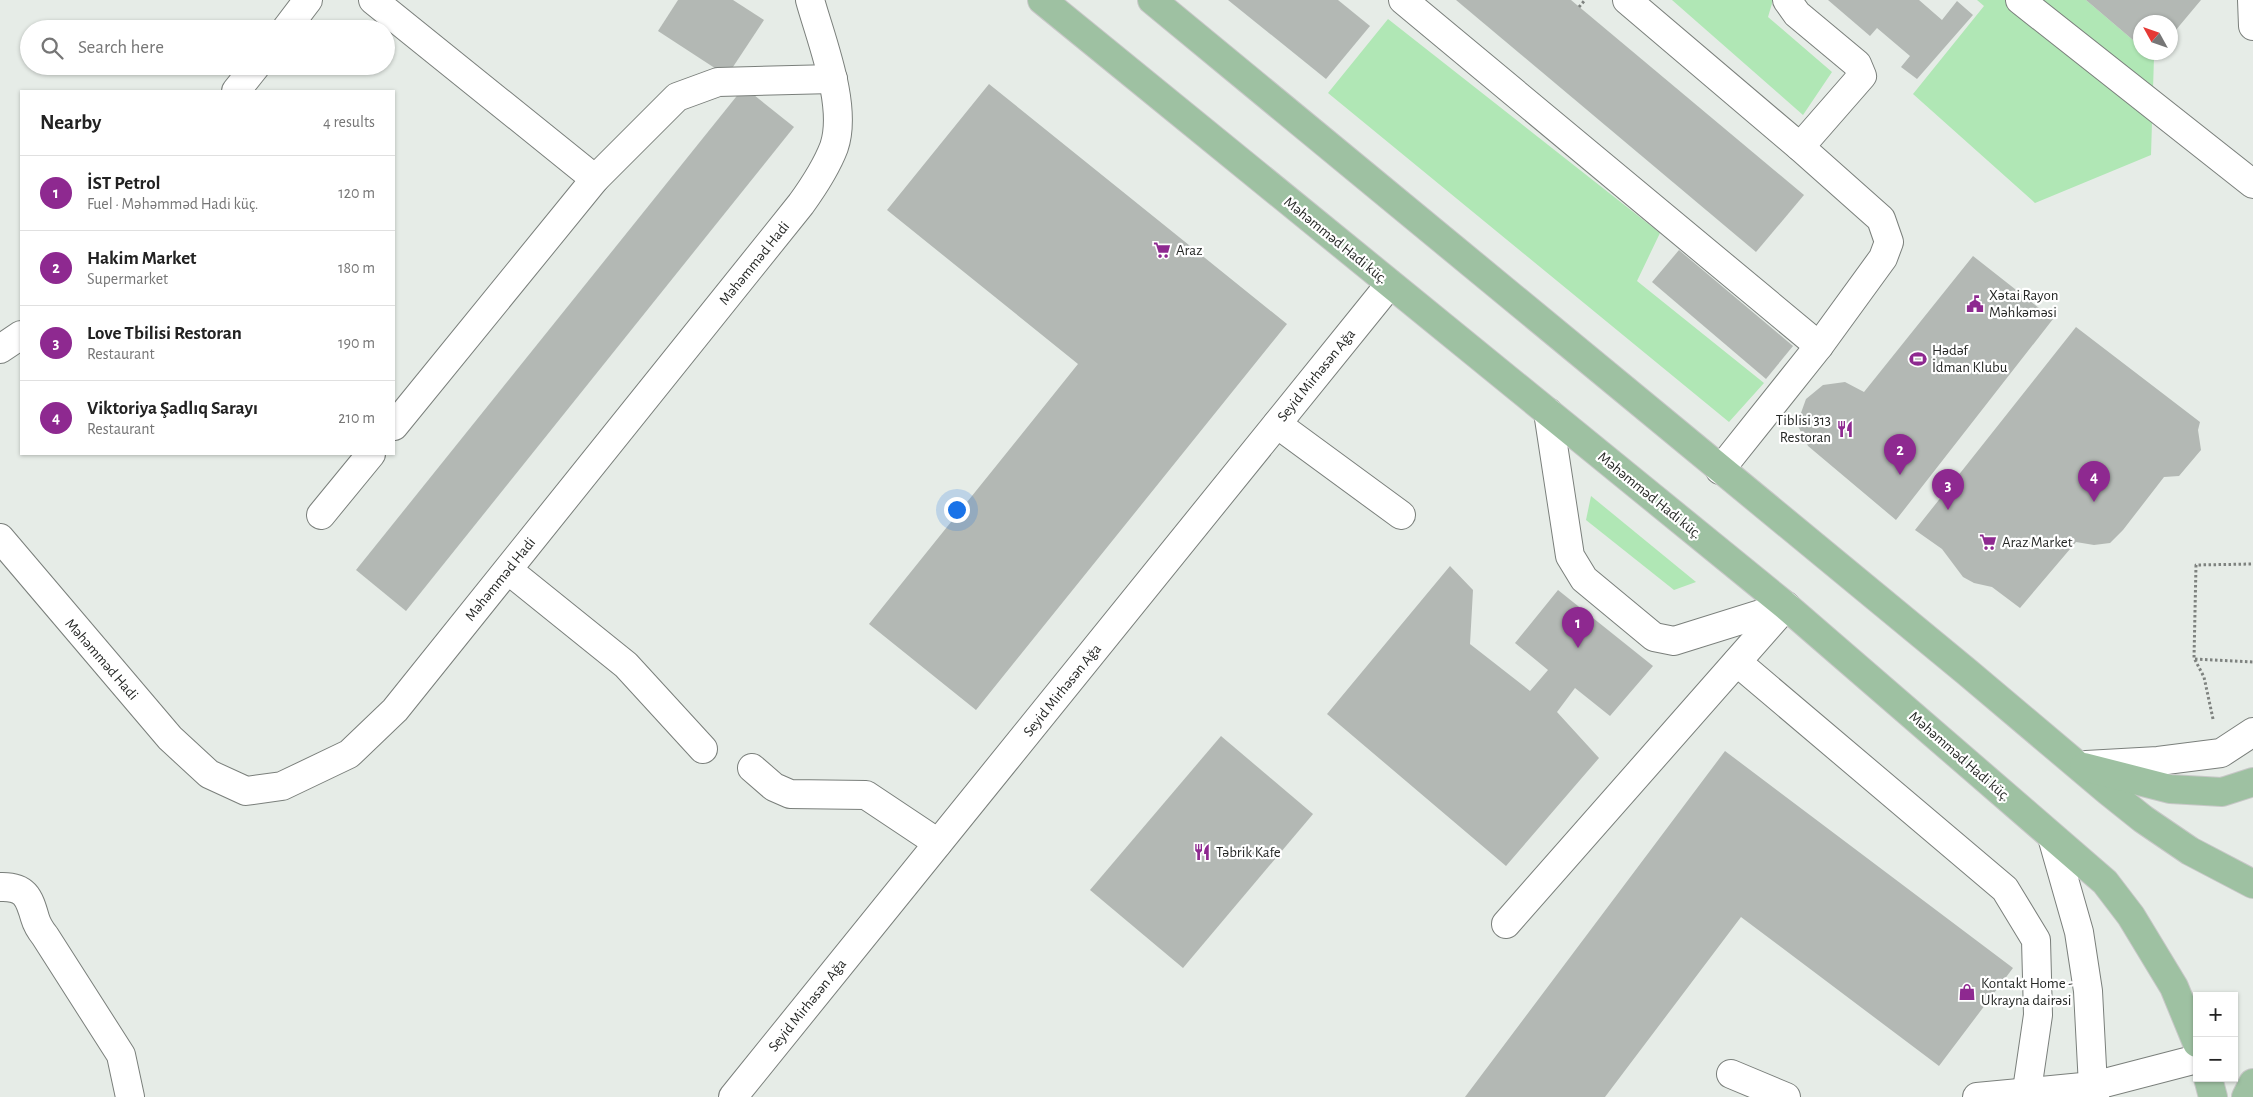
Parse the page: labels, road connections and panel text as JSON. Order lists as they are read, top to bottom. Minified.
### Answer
{"streets":{"main road":["Məhəmməd Hadi küç."],"street":["Məhəmməd Hadi","Seyid Mirhəsən Ağa"]},"crossings":[["Məhəmməd Hadi küç.","Seyid Mirhəsən Ağa"]],"places":{"supermarket":["Araz","Araz Market"],"public building":["Xətai Rayon Məhkəməsi"],"sports":["Hədəf İdman Klubu"],"restaurant":["Tiblisi 313 Restoran","Təbrik Kafe"],"shop":["Kontakt Home - Ukrayna dairəsi"]},"north":"top left","page":{"search":"Search here","heading":["Nearby","4 results"],"list":[{"mark":"1","name":"İST Petrol","note":"Fuel · Məhəmməd Hadi küç.","value":"120 m"},{"mark":"2","name":"Hakim Market","note":"Supermarket","value":"180 m"},{"mark":"3","name":"Love Tbilisi Restoran","note":"Restaurant","value":"190 m"},{"mark":"4","name":"Viktoriya Şadlıq Sarayı","note":"Restaurant","value":"210 m"}],"pins":["2","4","3","1"],"map_buttons":["+","−"]}}
